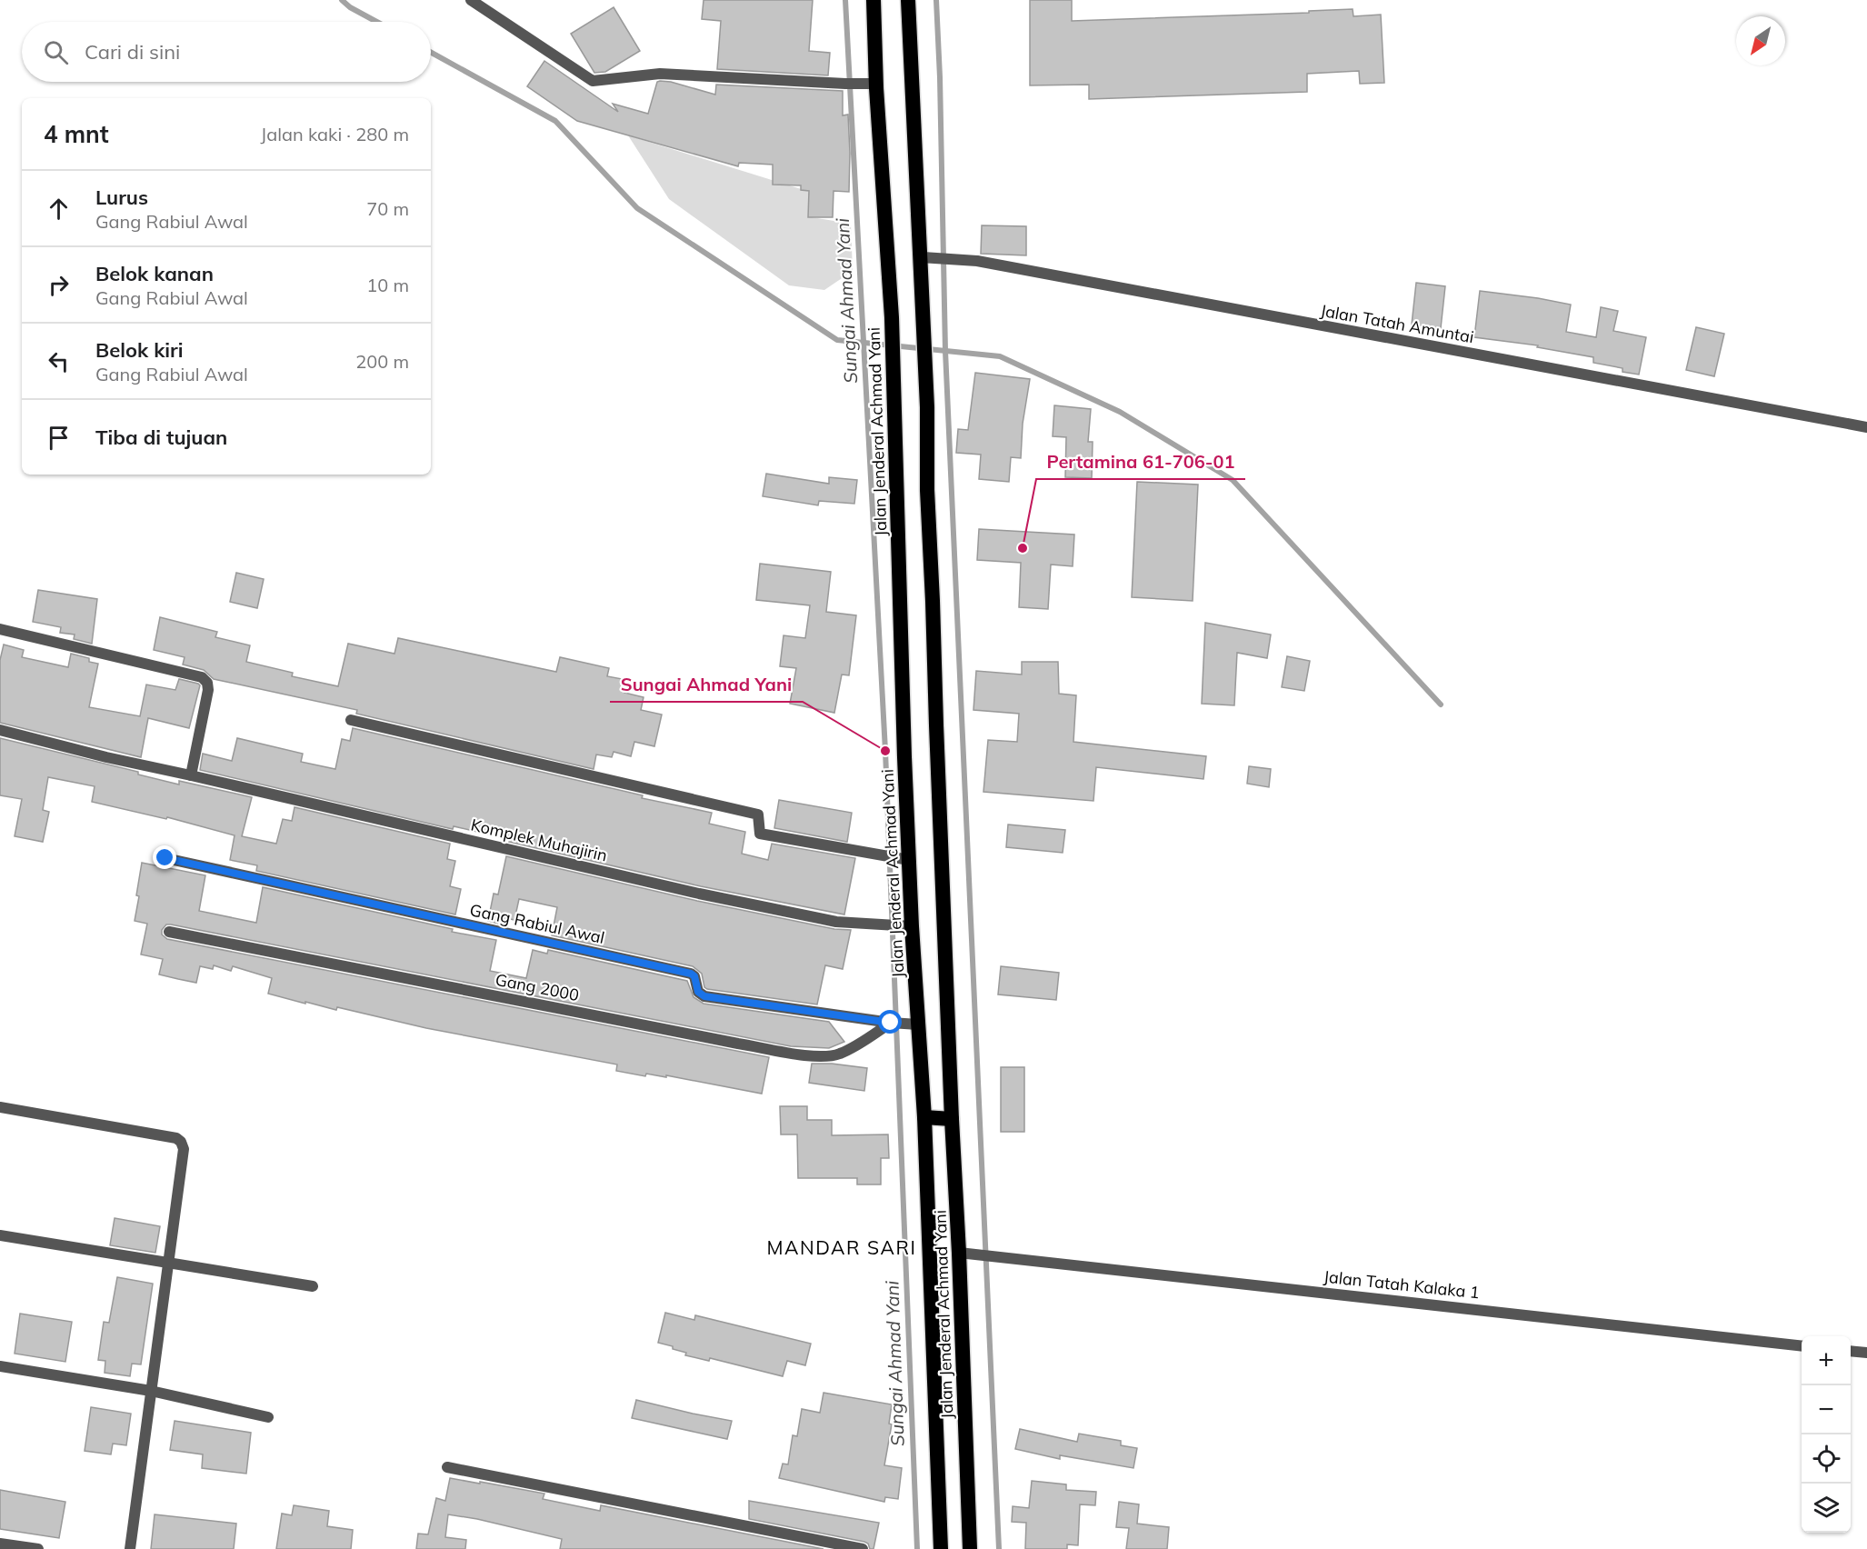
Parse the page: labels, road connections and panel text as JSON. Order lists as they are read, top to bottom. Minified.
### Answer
{"streets":{"highway":["Jalan Jenderal Achmad Yani"],"street":["Jalan Tatah Amuntai","Komplek Muhajirin","Gang Rabiul Awal","Gang 2000","Jalan Tatah Kalaka 1"]},"crossings":[["Jalan Tatah Amuntai","Jalan Jenderal Achmad Yani"],["Jalan Jenderal Achmad Yani","Komplek Muhajirin"],["Jalan Jenderal Achmad Yani","Jalan Tatah Kalaka 1"],["Gang Rabiul Awal","Gang 2000"]],"districts":["MANDAR SARI"],"water":["Sungai Ahmad Yani"],"places":["Pertamina 61-706-01","Sungai Ahmad Yani"],"north":"bottom left","page":{"search":"Cari di sini","heading":["4 mnt","Jalan kaki · 280 m"],"list":[["Lurus","Gang Rabiul Awal","70 m"],["Belok kanan","Gang Rabiul Awal","10 m"],["Belok kiri","Gang Rabiul Awal","200 m"],"Tiba di tujuan"],"map_buttons":["+","−"]}}
